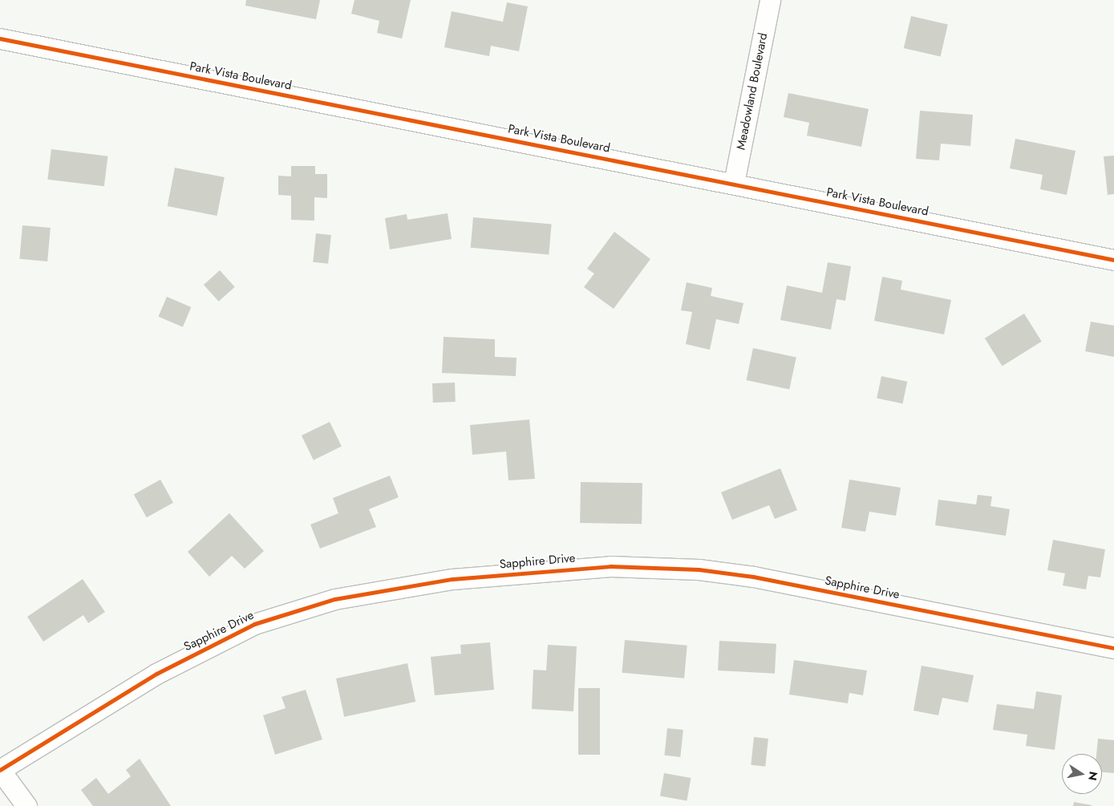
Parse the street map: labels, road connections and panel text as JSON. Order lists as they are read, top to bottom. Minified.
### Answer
{"streets":{"street":["Park Vista Boulevard","Meadowland Boulevard","Sapphire Drive"]},"crossings":[["Park Vista Boulevard","Meadowland Boulevard"]],"north":"right"}
